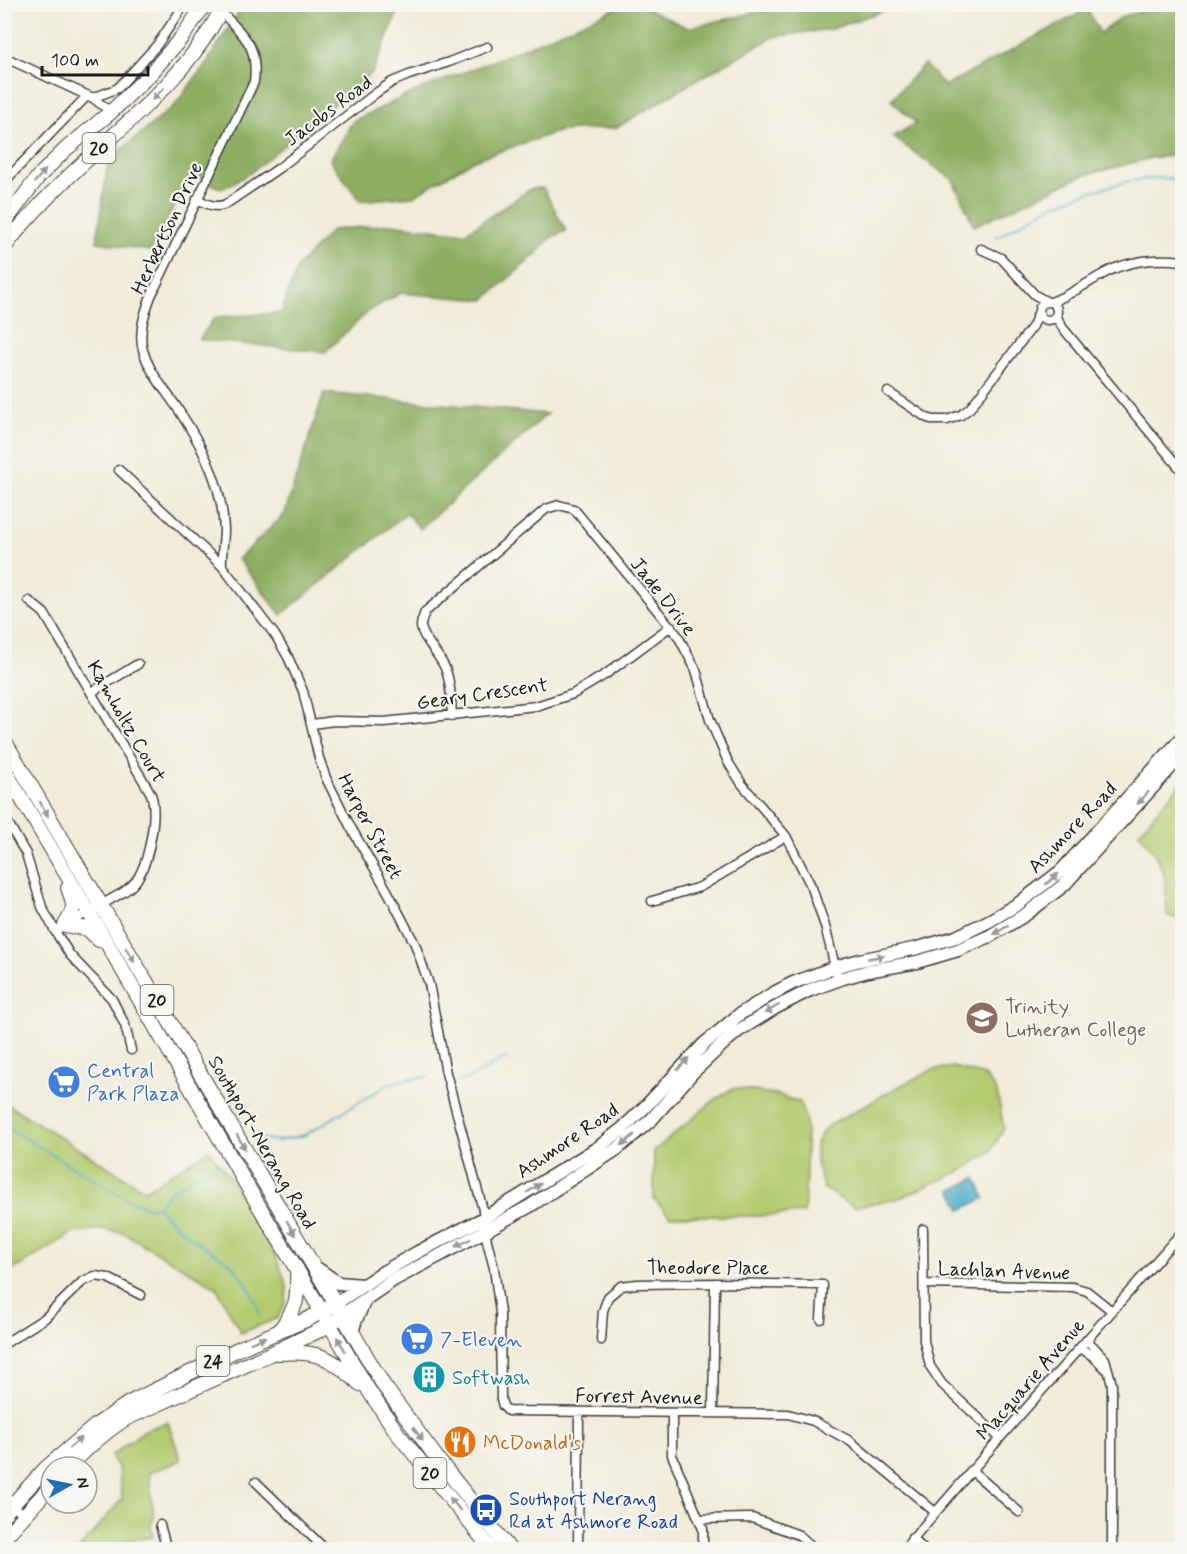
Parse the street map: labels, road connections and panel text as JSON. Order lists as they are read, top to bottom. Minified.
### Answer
{"streets":{"main road":["20","Ashmore Road","Southport-Nerang Road","24"],"street":["Jacobs Road","Herbertson Drive","Jade Drive","Geary Crescent","Kamholtz Court","Harper Street","Theodore Place","Lachlan Avenue","Macquarie Avenue","Forrest Avenue"]},"crossings":[["Jacobs Road","Herbertson Drive"],["20","Herbertson Drive"],["Herbertson Drive","Harper Street"],["Jade Drive","Geary Crescent"],["Jade Drive","Ashmore Road"],["Geary Crescent","Harper Street"],["Kamholtz Court","Southport-Nerang Road"],["Harper Street","Ashmore Road"],["Harper Street","Forrest Avenue"],["Ashmore Road","Southport-Nerang Road"],["Ashmore Road","Forrest Avenue"],["Lachlan Avenue","Macquarie Avenue"],["Macquarie Avenue","Forrest Avenue"]],"places":{"school or university":["Trinity Lutheran College"],"supermarket":["Central Park Plaza","7-Eleven"],"building":["Softwash"],"restaurant":["McDonald's"],"bus stop":["Southport Nerang Rd at Ashmore Road"]},"scale_bar":"100 m","north":"right"}
